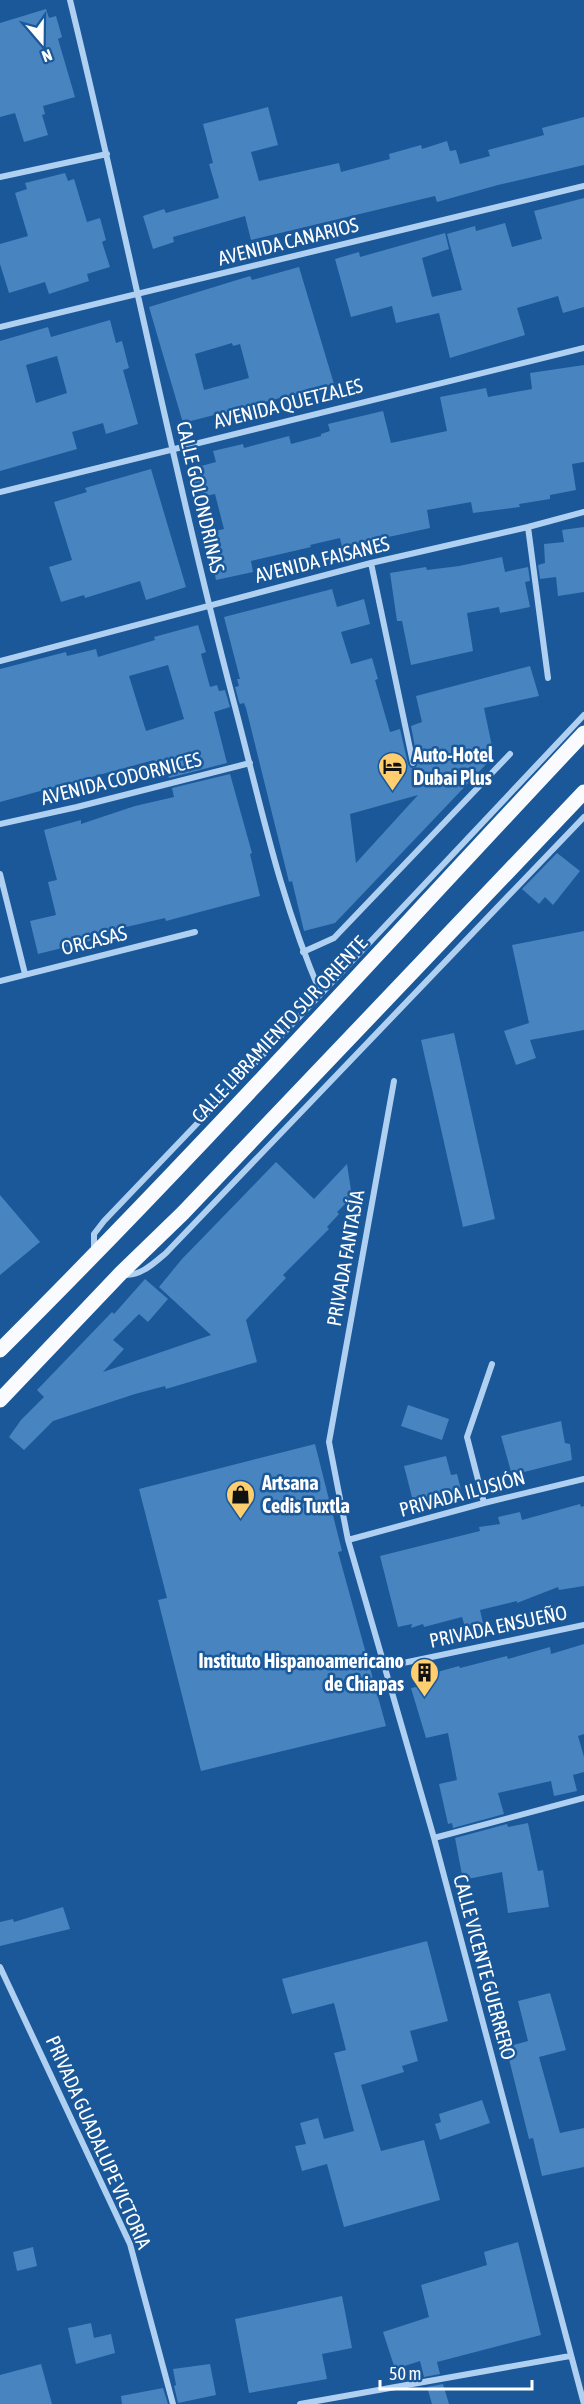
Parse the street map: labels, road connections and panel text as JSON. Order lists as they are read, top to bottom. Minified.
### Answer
{"streets":{"main road":["CALLE LIBRAMIENTO SUR ORIENTE"],"street":["AVENIDA CANARIOS","AVENIDA QUETZALES","CALLE GOLONDRINAS","AVENIDA FAISANES","AVENIDA CODORNICES","ORCASAS","PRIVADA FANTASÍA","PRIVADA ILUSIÓN","PRIVADA ENSUEÑO","CALLE VICENTE GUERRERO","PRIVADA GUADALUPE VICTORIA"]},"crossings":[["AVENIDA CANARIOS","CALLE GOLONDRINAS"],["AVENIDA QUETZALES","CALLE GOLONDRINAS"],["CALLE GOLONDRINAS","AVENIDA FAISANES"],["CALLE GOLONDRINAS","AVENIDA CODORNICES"],["PRIVADA FANTASÍA","CALLE VICENTE GUERRERO"],["PRIVADA ILUSIÓN","CALLE VICENTE GUERRERO"],["PRIVADA ENSUEÑO","CALLE VICENTE GUERRERO"]],"places":{"hotel":["Auto-Hotel Dubai Plus"],"shop":["Artsana Cedis Tuxtla"],"building":["Instituto Hispanoamericano de Chiapas"]},"scale_bar":"50 m","north":"bottom"}
